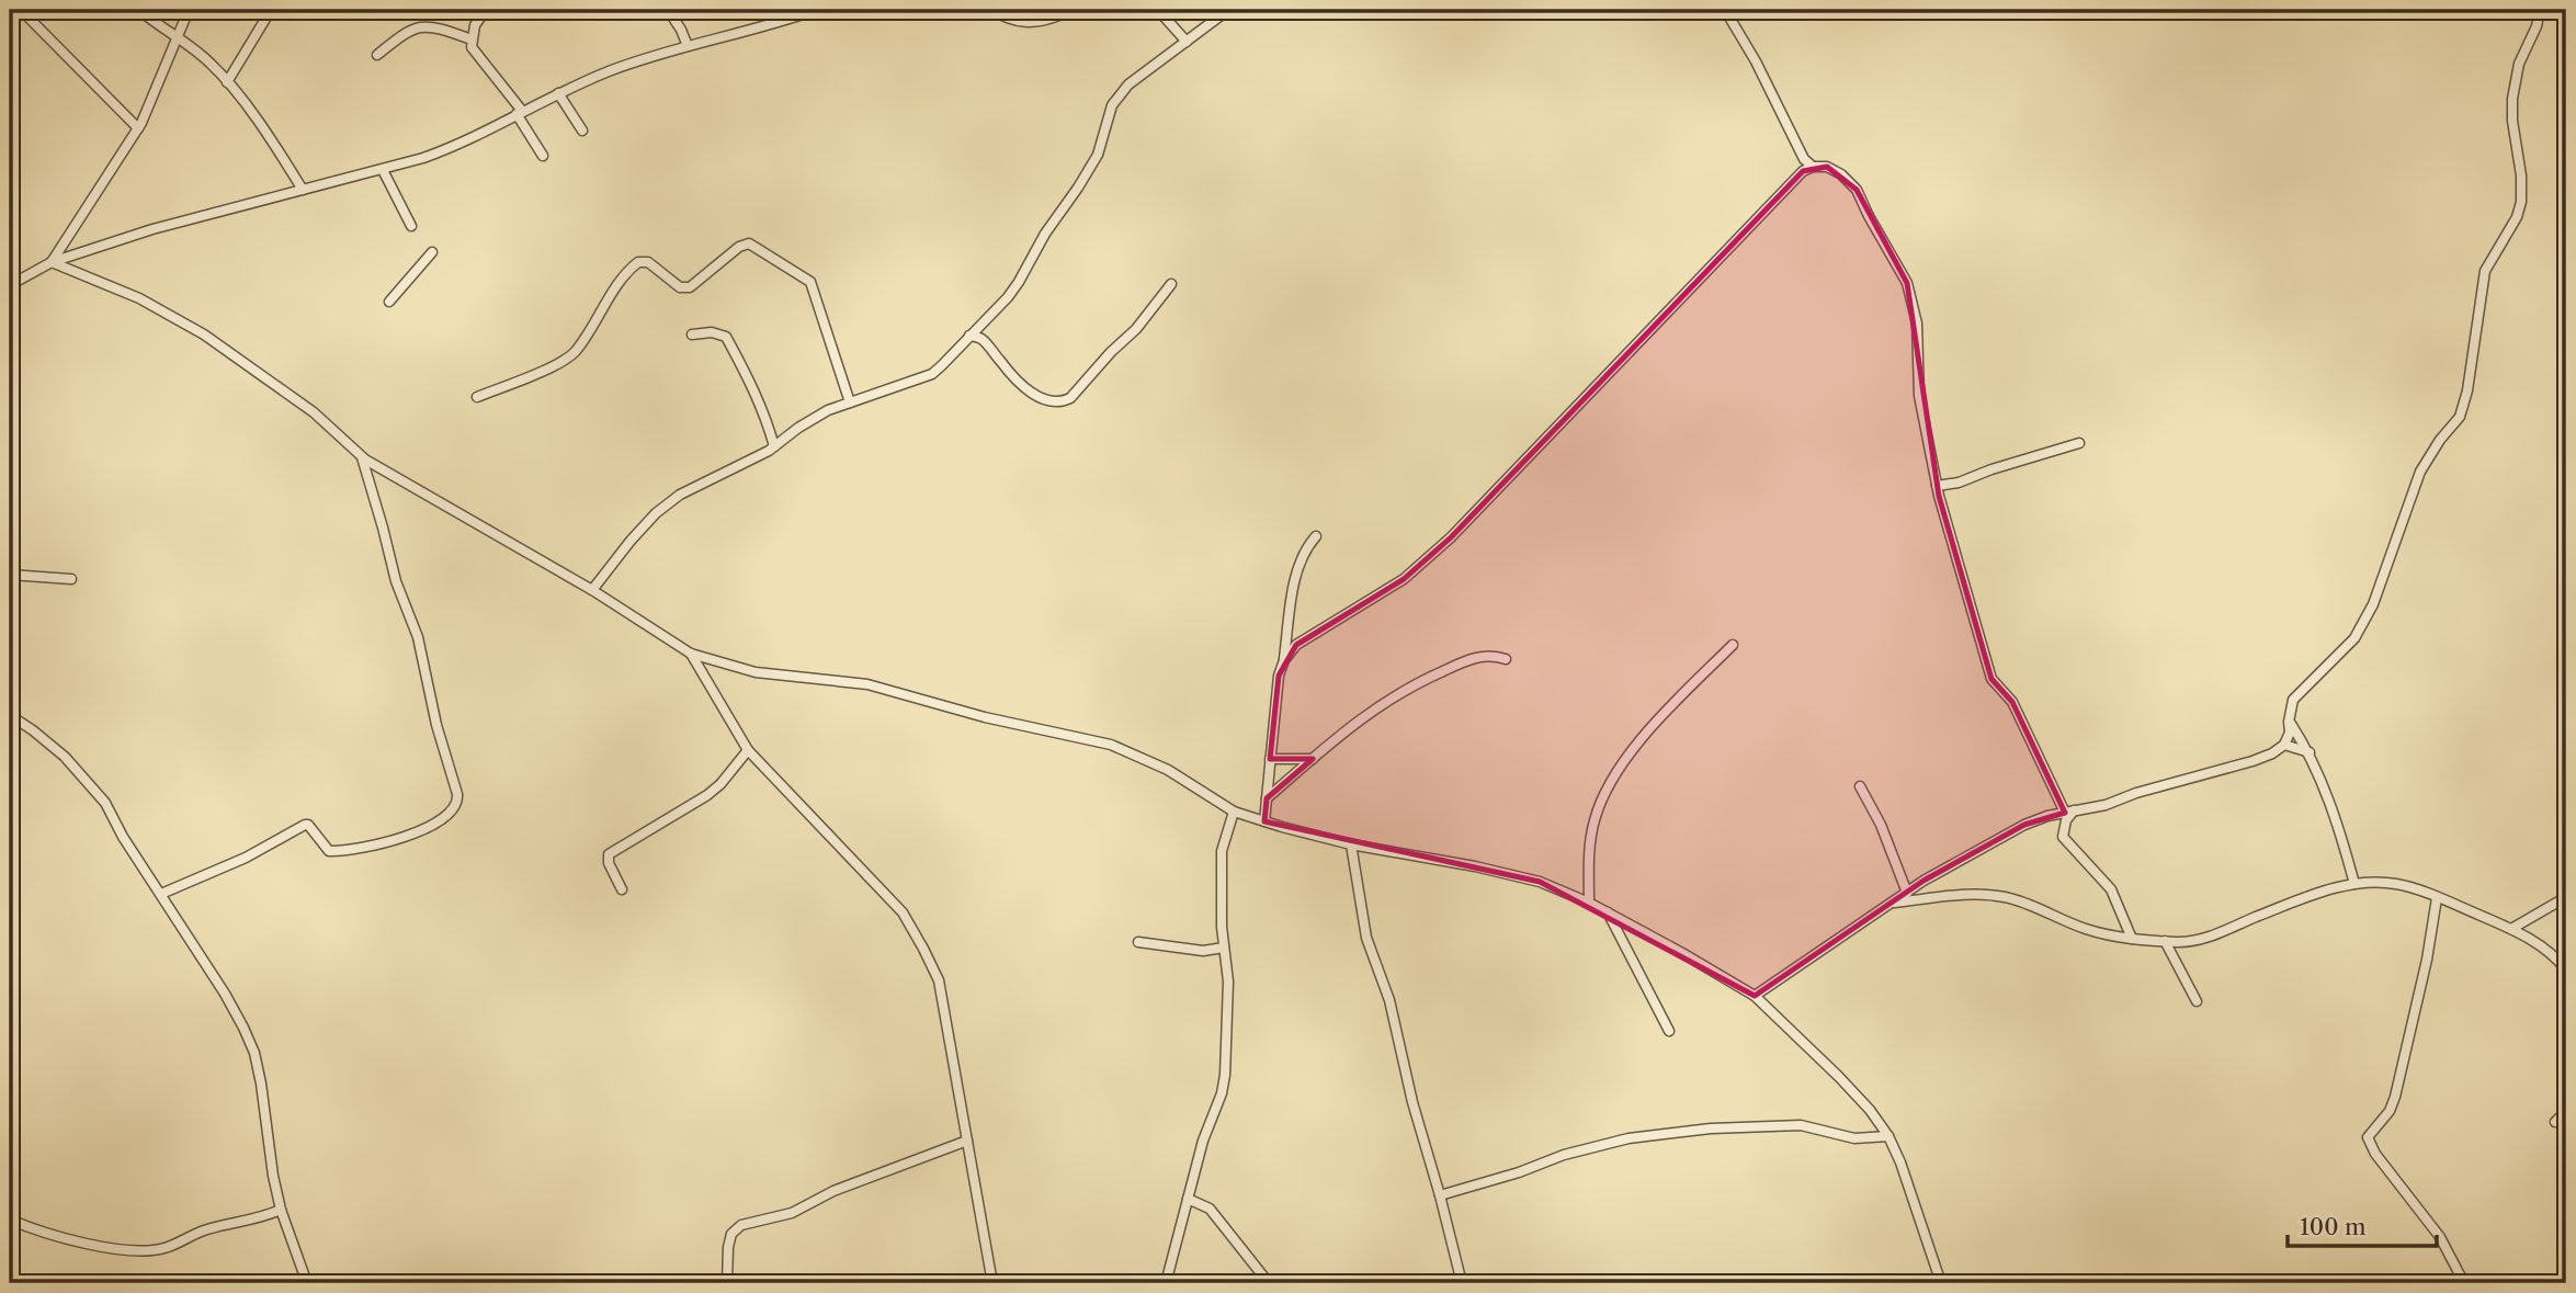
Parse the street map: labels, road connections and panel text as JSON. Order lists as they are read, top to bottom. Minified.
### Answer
{"scale_bar":"100 m"}
